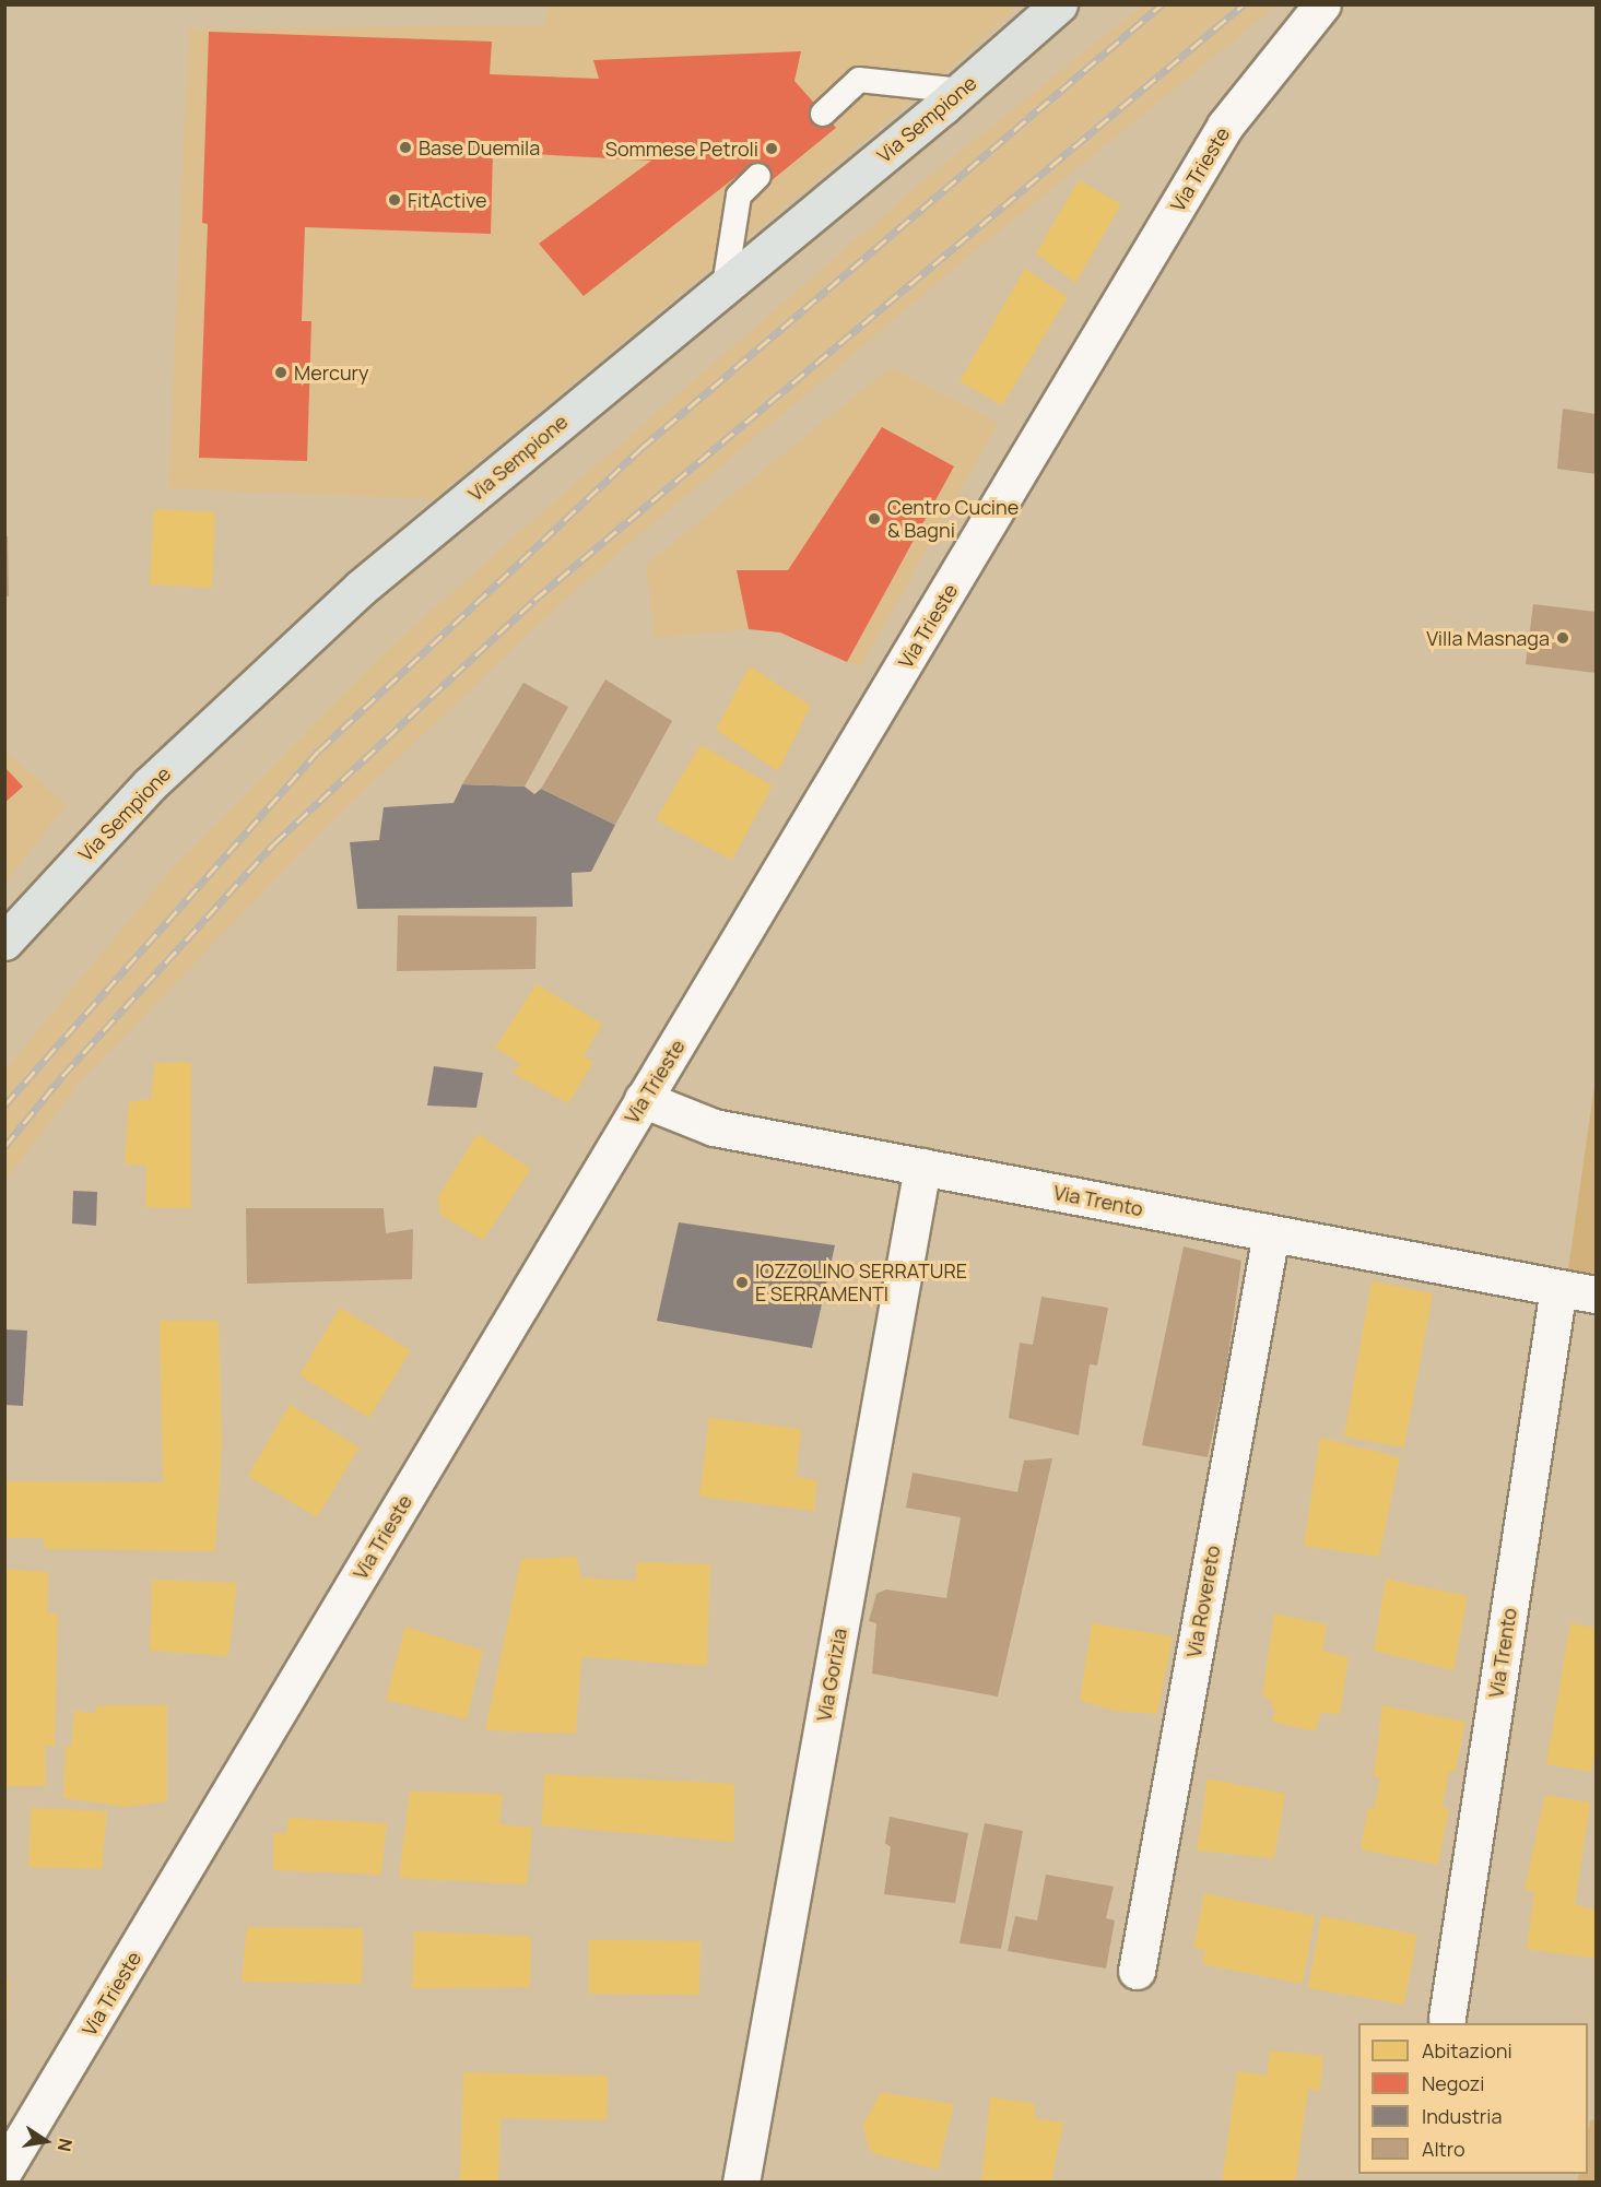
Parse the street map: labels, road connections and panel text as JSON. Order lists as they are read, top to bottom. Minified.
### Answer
{"streets":{"main road":["Via Sempione"],"street":["Via Trieste","Via Trento","Via Rovereto","Via Gorizia"]},"crossings":[["Via Trieste","Via Trento"],["Via Trento","Via Rovereto"],["Via Trento","Via Gorizia"]],"places":["Base Duemila","Sommese Petroli","FitActive","Mercury","Centro Cucine & Bagni","Villa Masnaga","IOZZOLINO SERRATURE E SERRAMENTI"],"legend":["Abitazioni","Negozi","Industria","Altro"],"north":"right"}
